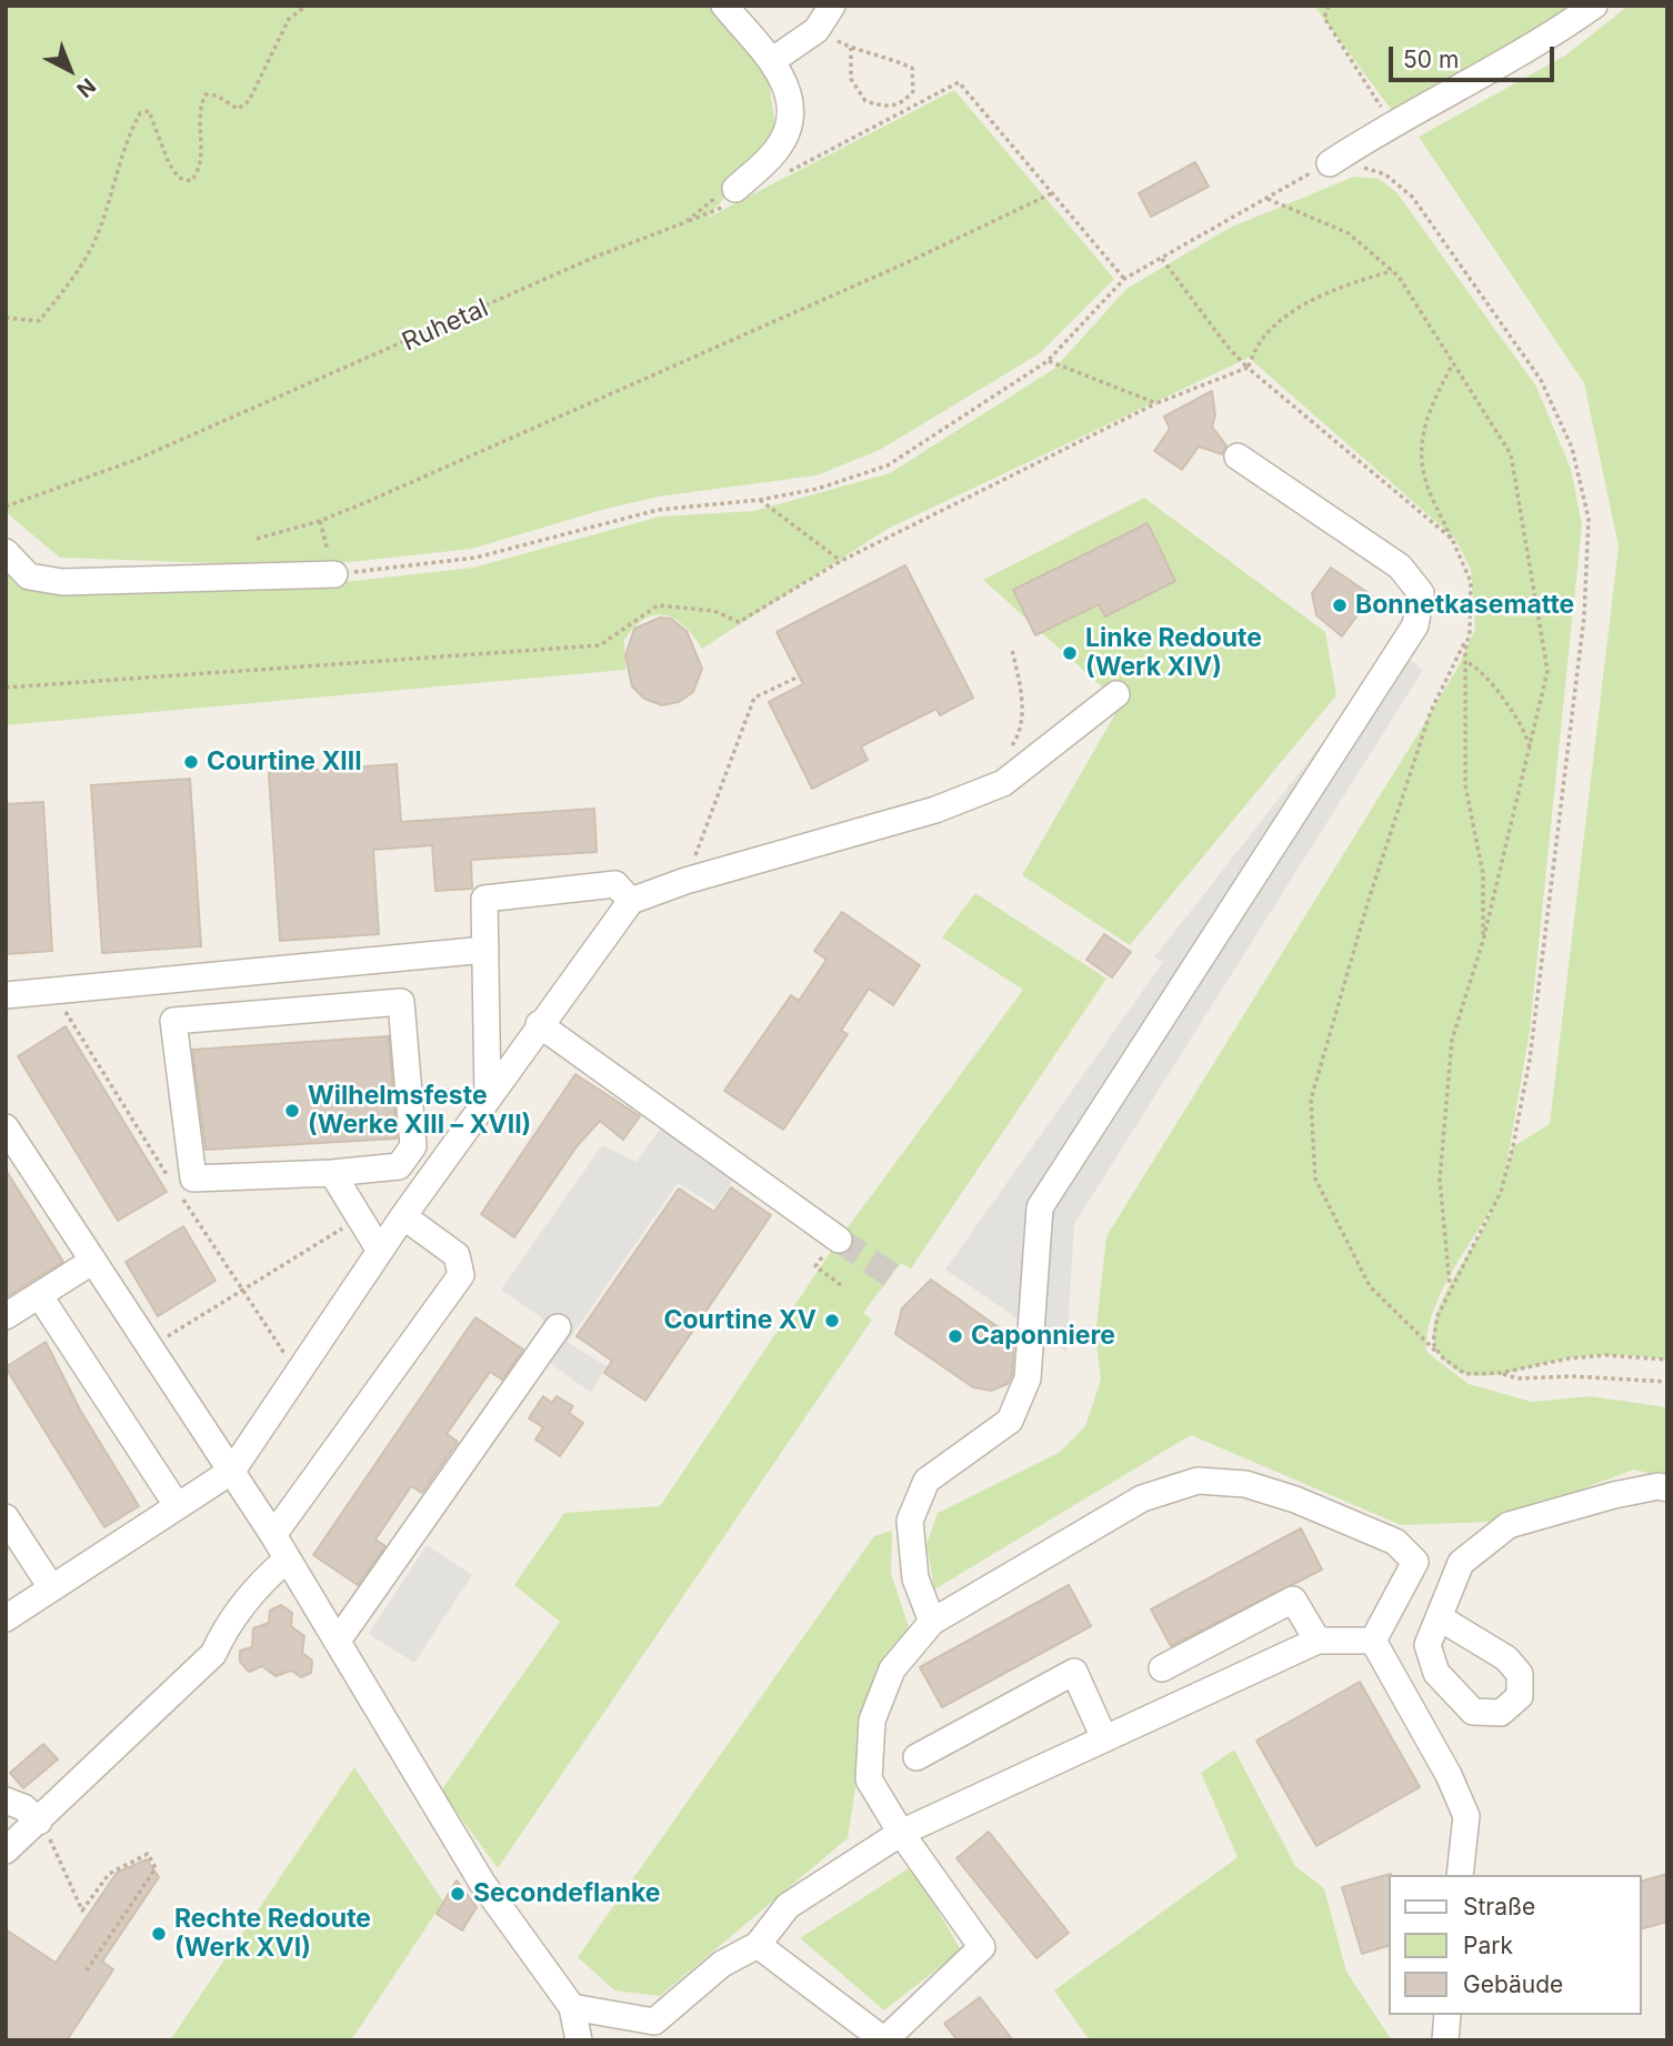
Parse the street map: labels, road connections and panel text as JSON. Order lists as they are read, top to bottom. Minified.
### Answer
{"streets":{"path":["Ruhetal"]},"places":["Bonnetkasematte","Linke Redoute (Werk XIV)","Courtine XIII","Wilhelmsfeste (Werke XIII – XVII)","Courtine XV","Caponniere","Secondeflanke","Rechte Redoute (Werk XVI)"],"legend":["Straße","Park","Gebäude"],"scale_bar":"50 m","north":"bottom right"}
